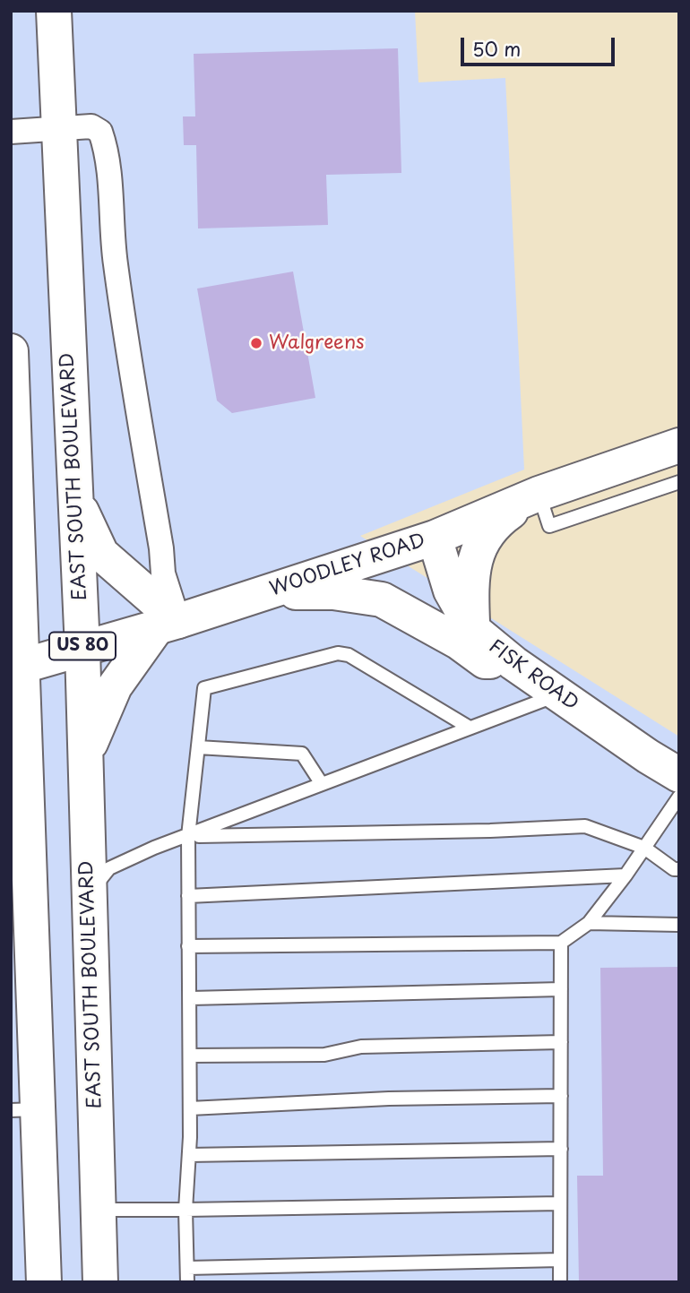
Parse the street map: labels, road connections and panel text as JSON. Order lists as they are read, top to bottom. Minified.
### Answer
{"streets":{"main road":["EAST SOUTH BOULEVARD","WOODLEY ROAD","US 80","FISK ROAD"]},"crossings":[["EAST SOUTH BOULEVARD","WOODLEY ROAD"],["WOODLEY ROAD","FISK ROAD"]],"places":["Walgreens"],"scale_bar":"50 m"}
